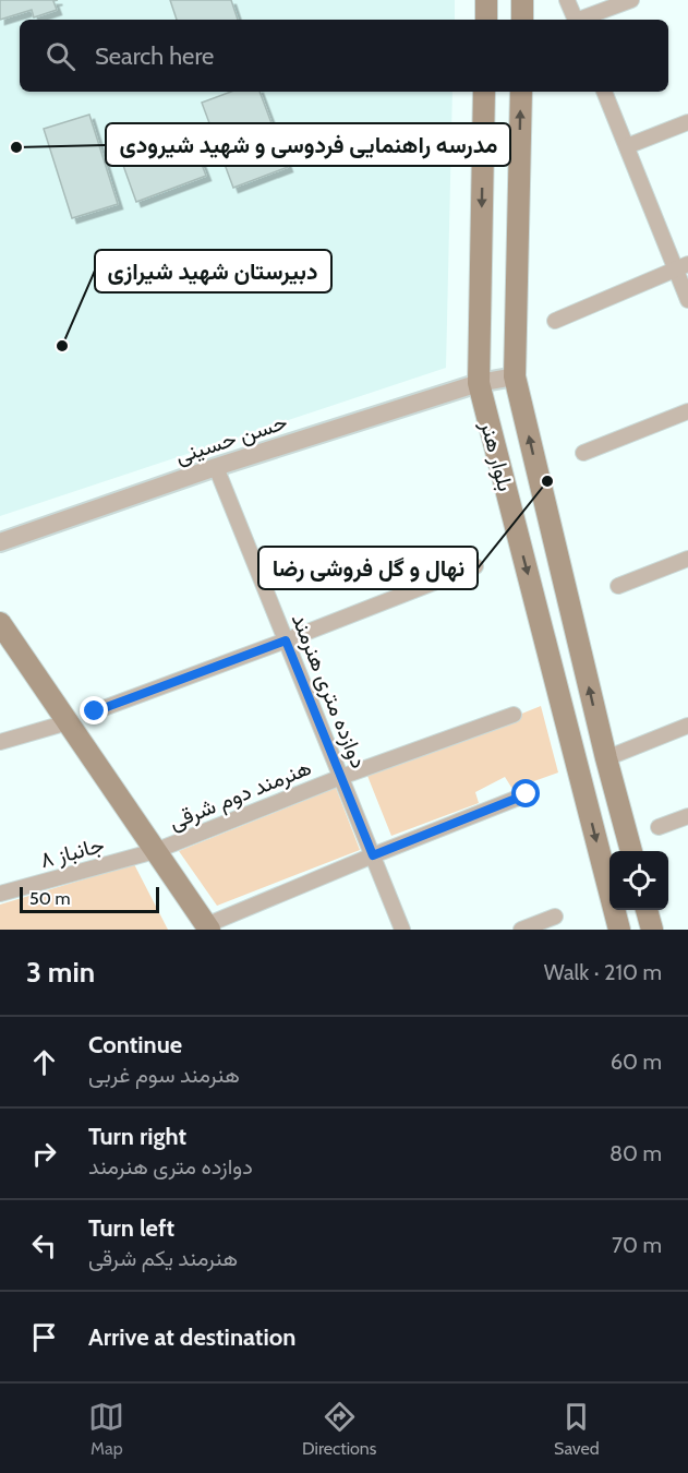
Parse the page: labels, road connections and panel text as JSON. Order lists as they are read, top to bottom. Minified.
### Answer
{"streets":{"main road":["بلوار هنر"],"street":["حسن حسینی","دوازده متری هنرمند","هنرمند دوم شرقی","جانباز ۸"]},"crossings":[["حسن حسینی","بلوار هنر"],["حسن حسینی","دوازده متری هنرمند"],["دوازده متری هنرمند","هنرمند دوم شرقی"],["هنرمند دوم شرقی","جانباز ۸"]],"places":["مدرسه راهنمایی فردوسی و شهید شیرودی","دبیرستان شهید شیرازی","نهال و گل فروشی رضا"],"scale_bar":"50 m","page":{"search":"Search here","scale":"50 m","heading":["3 min","Walk · 210 m"],"list":[["Continue","هنرمند سوم غربی","60 m"],["Turn right","دوازده متری هنرمند","80 m"],["Turn left","هنرمند یکم شرقی","70 m"],"Arrive at destination"],"nav":["Map","Directions","Saved"]}}
